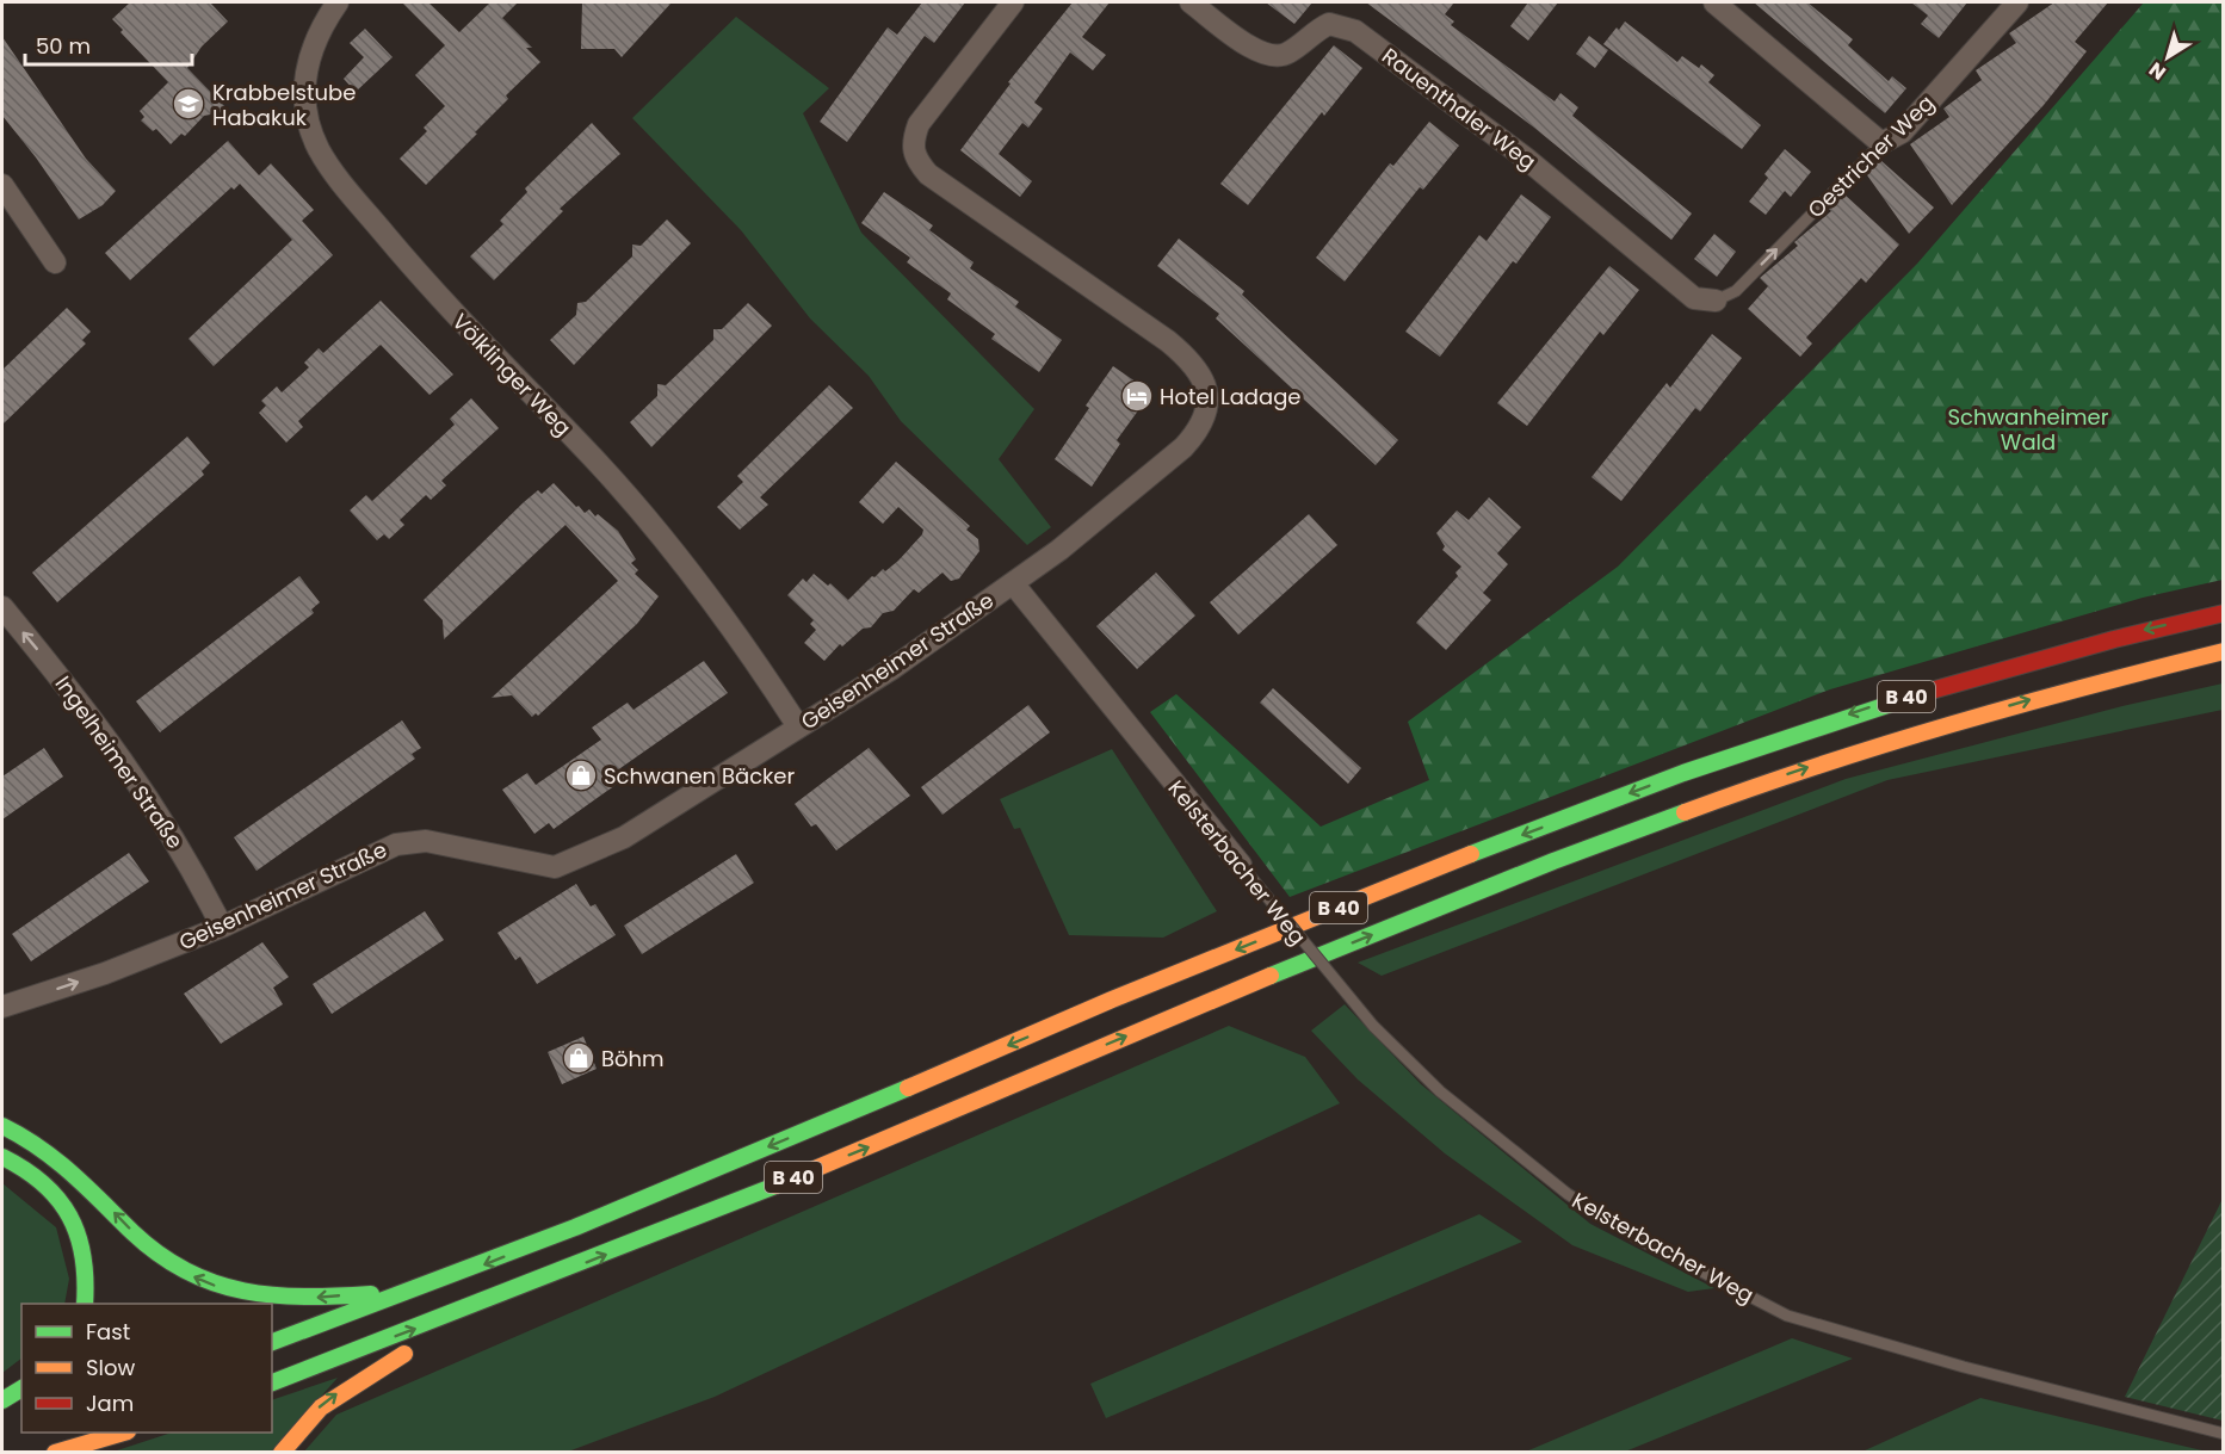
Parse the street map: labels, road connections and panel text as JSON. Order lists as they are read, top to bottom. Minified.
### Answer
{"streets":{"highway":["B 40"],"street":["Rauenthaler Weg","Oestricher Weg","Völklinger Weg","Geisenheimer Straße","Ingelheimer Straße","Kelsterbacher Weg"]},"crossings":[["Rauenthaler Weg","Oestricher Weg"],["Völklinger Weg","Geisenheimer Straße"],["Geisenheimer Straße","Ingelheimer Straße"],["Geisenheimer Straße","Kelsterbacher Weg"]],"one_way":["Oestricher Weg","Ingelheimer Straße"],"parks":["Schwanheimer Wald"],"places":{"school or university":["Krabbelstube Habakuk"],"hotel":["Hotel Ladage"],"shop":["Schwanen Bäcker","Böhm"]},"legend":["Fast","Slow","Jam"],"scale_bar":"50 m","north":"bottom left"}
